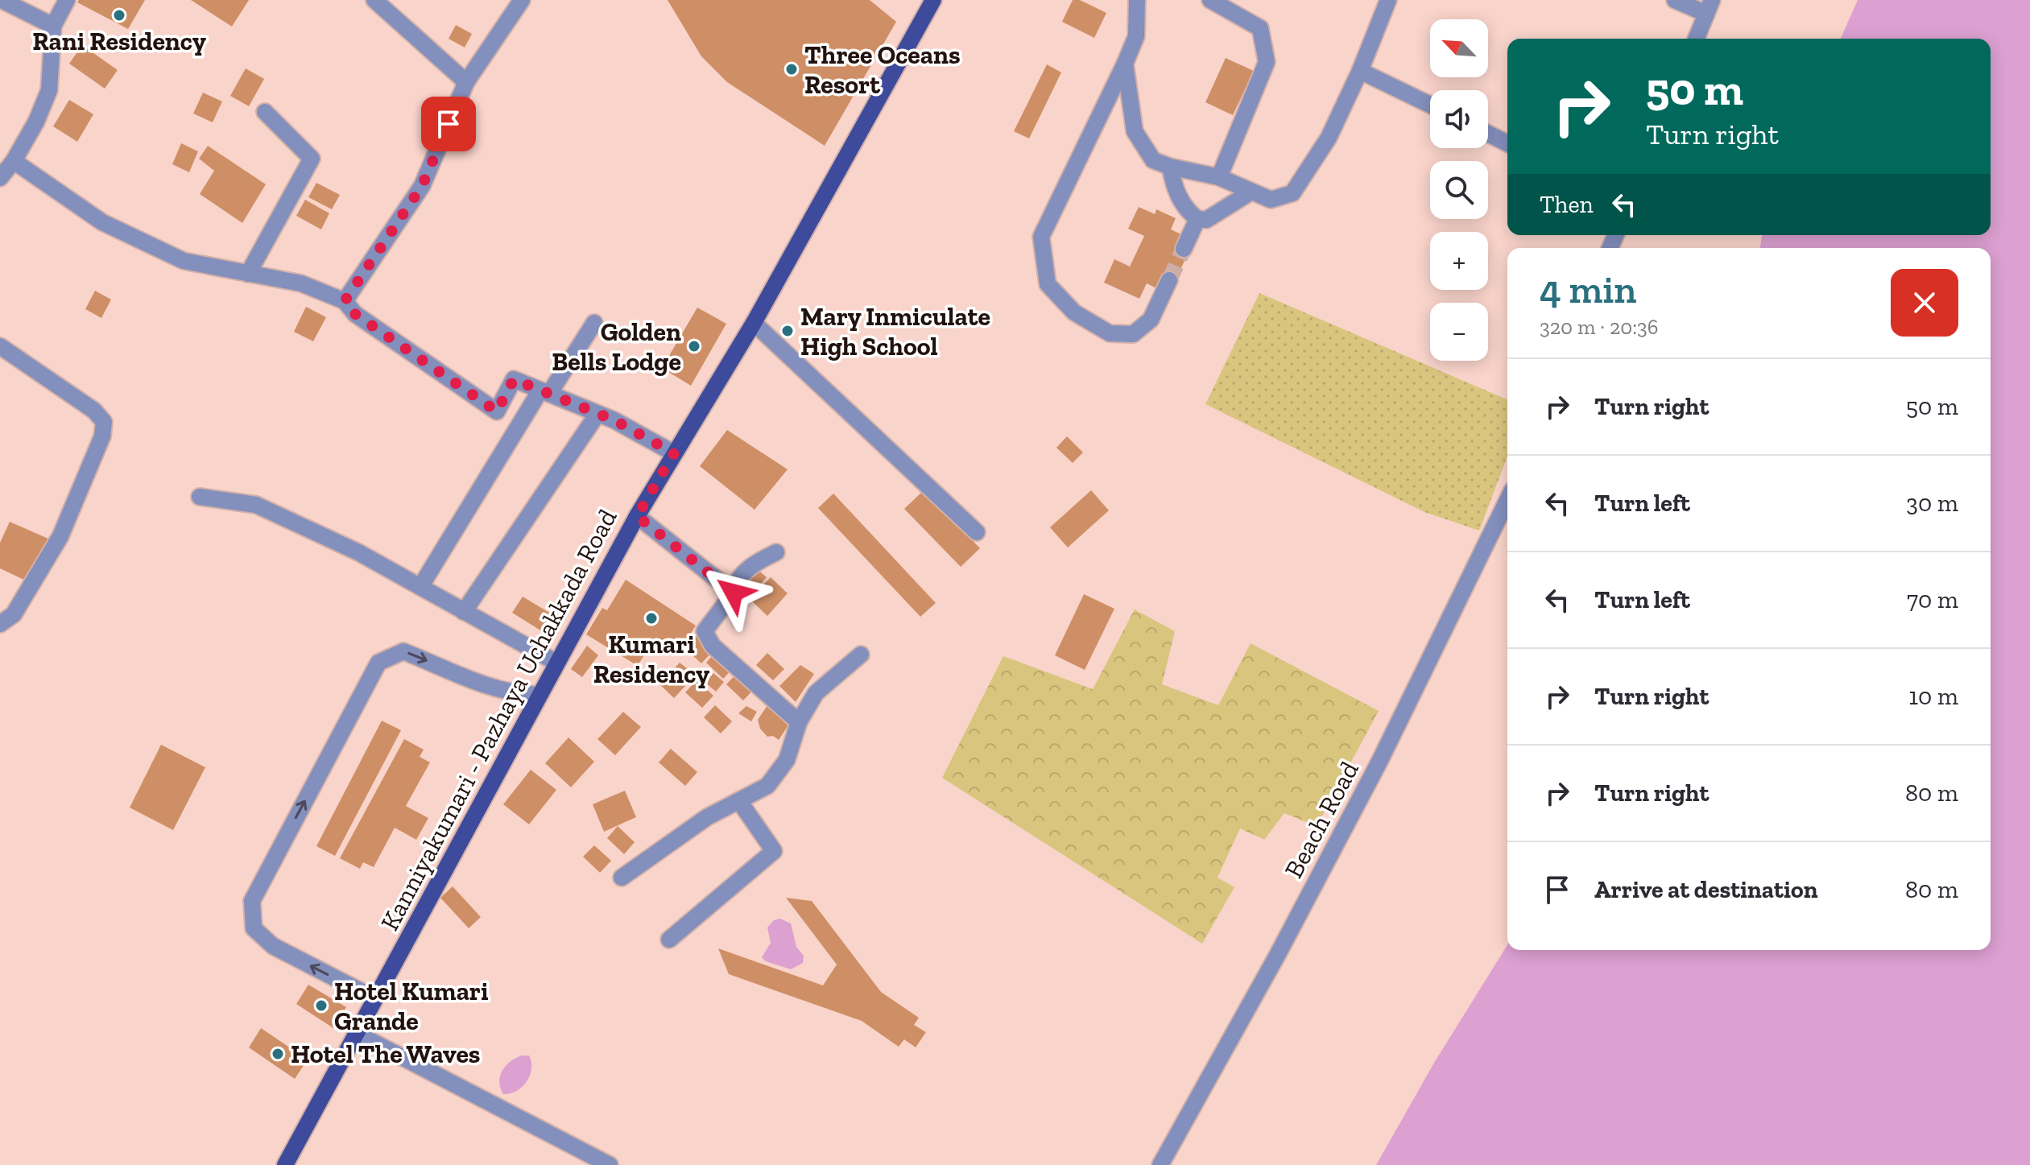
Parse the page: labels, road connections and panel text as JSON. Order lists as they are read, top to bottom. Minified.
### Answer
{"streets":{"main road":["Kanniyakumari - Pazhaya Uchakkada Road"],"street":["Beach Road"]},"places":["Rani Residency","Three Oceans Resort","Mary Inmiculate High School","Golden Bells Lodge","Kumari Residency","Hotel Kumari Grande","Hotel The Waves"],"north":"top left","page":{"map_buttons":["+","−"],"turn":["50 m","Turn right"],"then":"Then","heading":["4 min","320 m · 20:36"],"list":[{"name":"Turn right","value":"50 m"},{"name":"Turn left","value":"30 m"},{"name":"Turn left","value":"70 m"},{"name":"Turn right","value":"10 m"},{"name":"Turn right","value":"80 m"},{"name":"Arrive at destination","value":"80 m"}]}}
